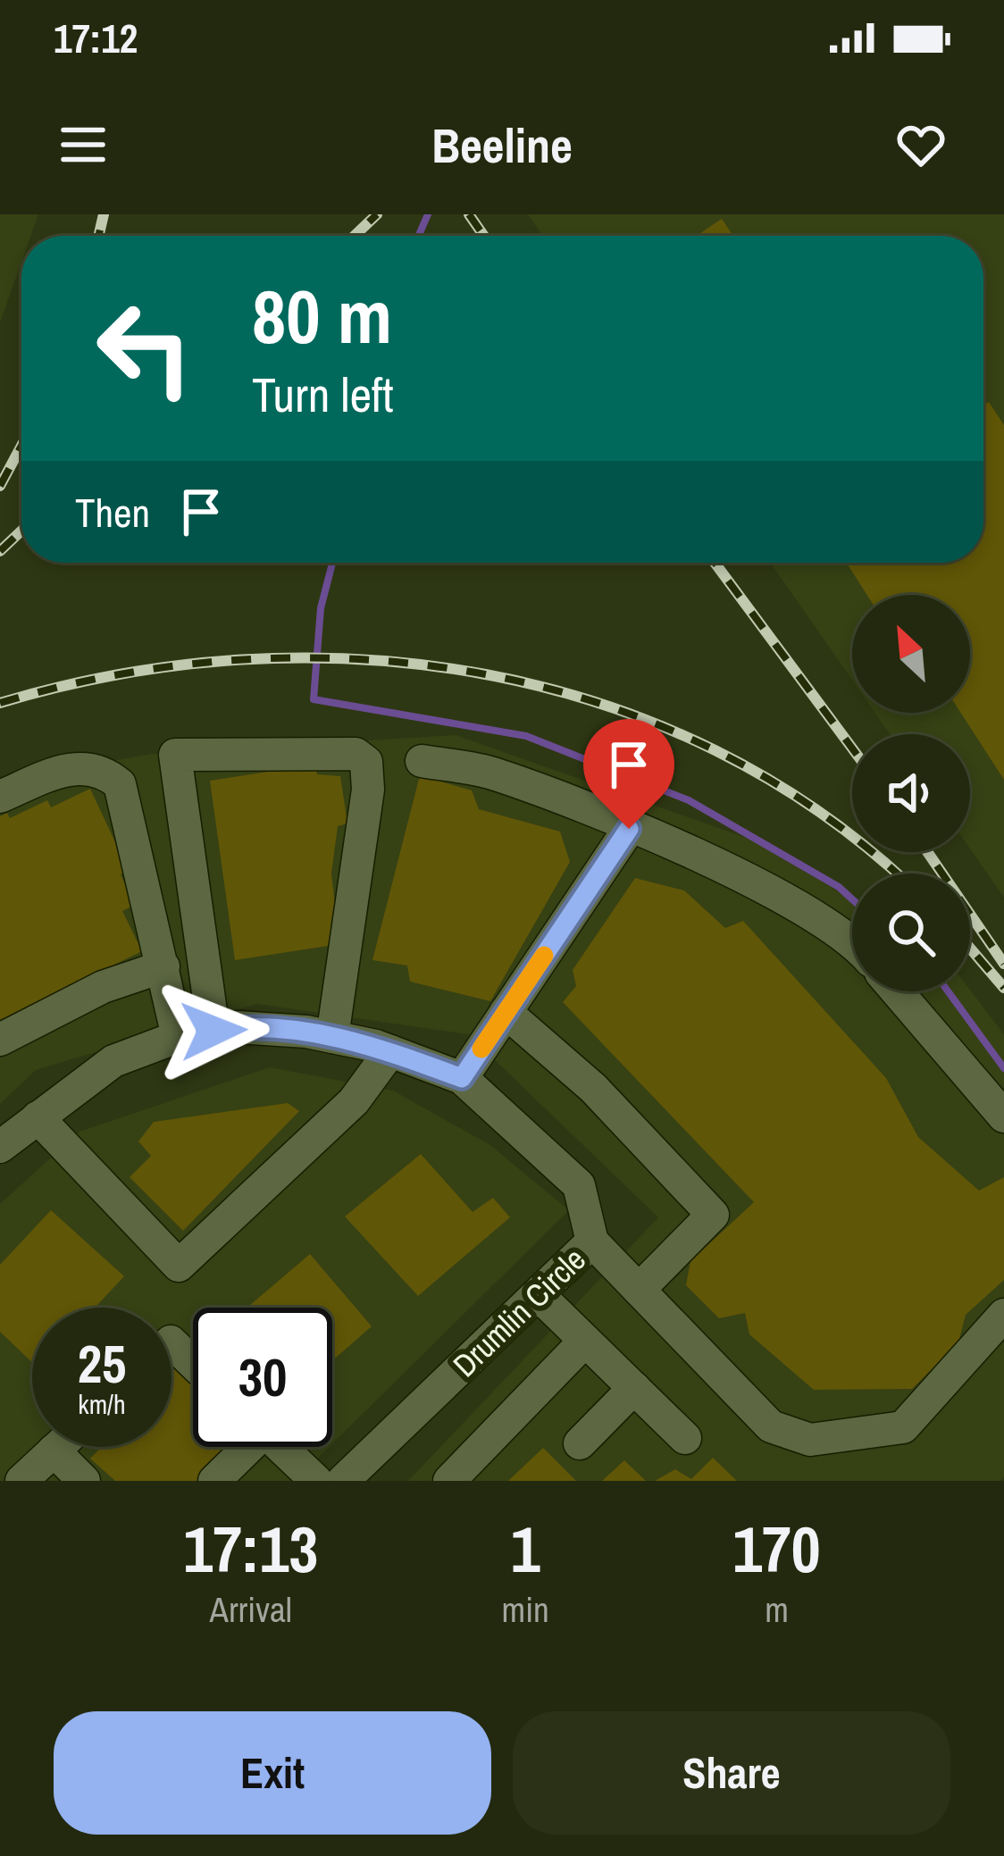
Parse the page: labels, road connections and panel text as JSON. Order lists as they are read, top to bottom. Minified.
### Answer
{"streets":{"street":["Drumlin Circle"]},"north":"top left","page":{"status":"17:12","header":"Beeline","turn":["80 m","Turn left"],"then":"Then","speed":"25 km/h","limit":"30","eta":["17:13","Arrival","1","min","170","m"],"buttons":["Exit","Share"]}}
